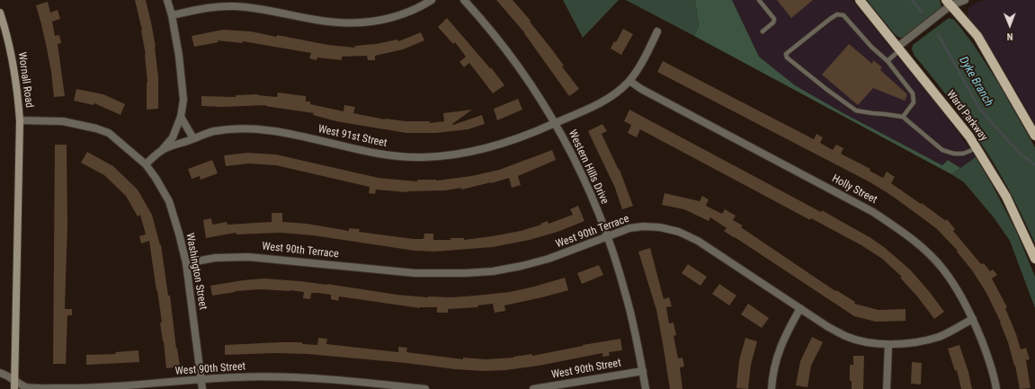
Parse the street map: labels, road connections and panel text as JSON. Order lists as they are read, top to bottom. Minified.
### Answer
{"streets":{"main road":["Wornall Road","Ward Parkway"],"street":["West 91st Street","Western Hills Drive","Holly Street","West 90th Terrace","Washington Street","West 90th Street"]},"crossings":[["Wornall Road","West 90th Street"],["West 91st Street","Western Hills Drive"],["West 91st Street","Holly Street"],["West 91st Street","Washington Street"],["Western Hills Drive","West 90th Terrace"],["Western Hills Drive","West 90th Street"],["Holly Street","West 90th Terrace"],["West 90th Terrace","Washington Street"],["Washington Street","West 90th Street"]],"water":["Dyke Branch"],"north":"bottom"}
